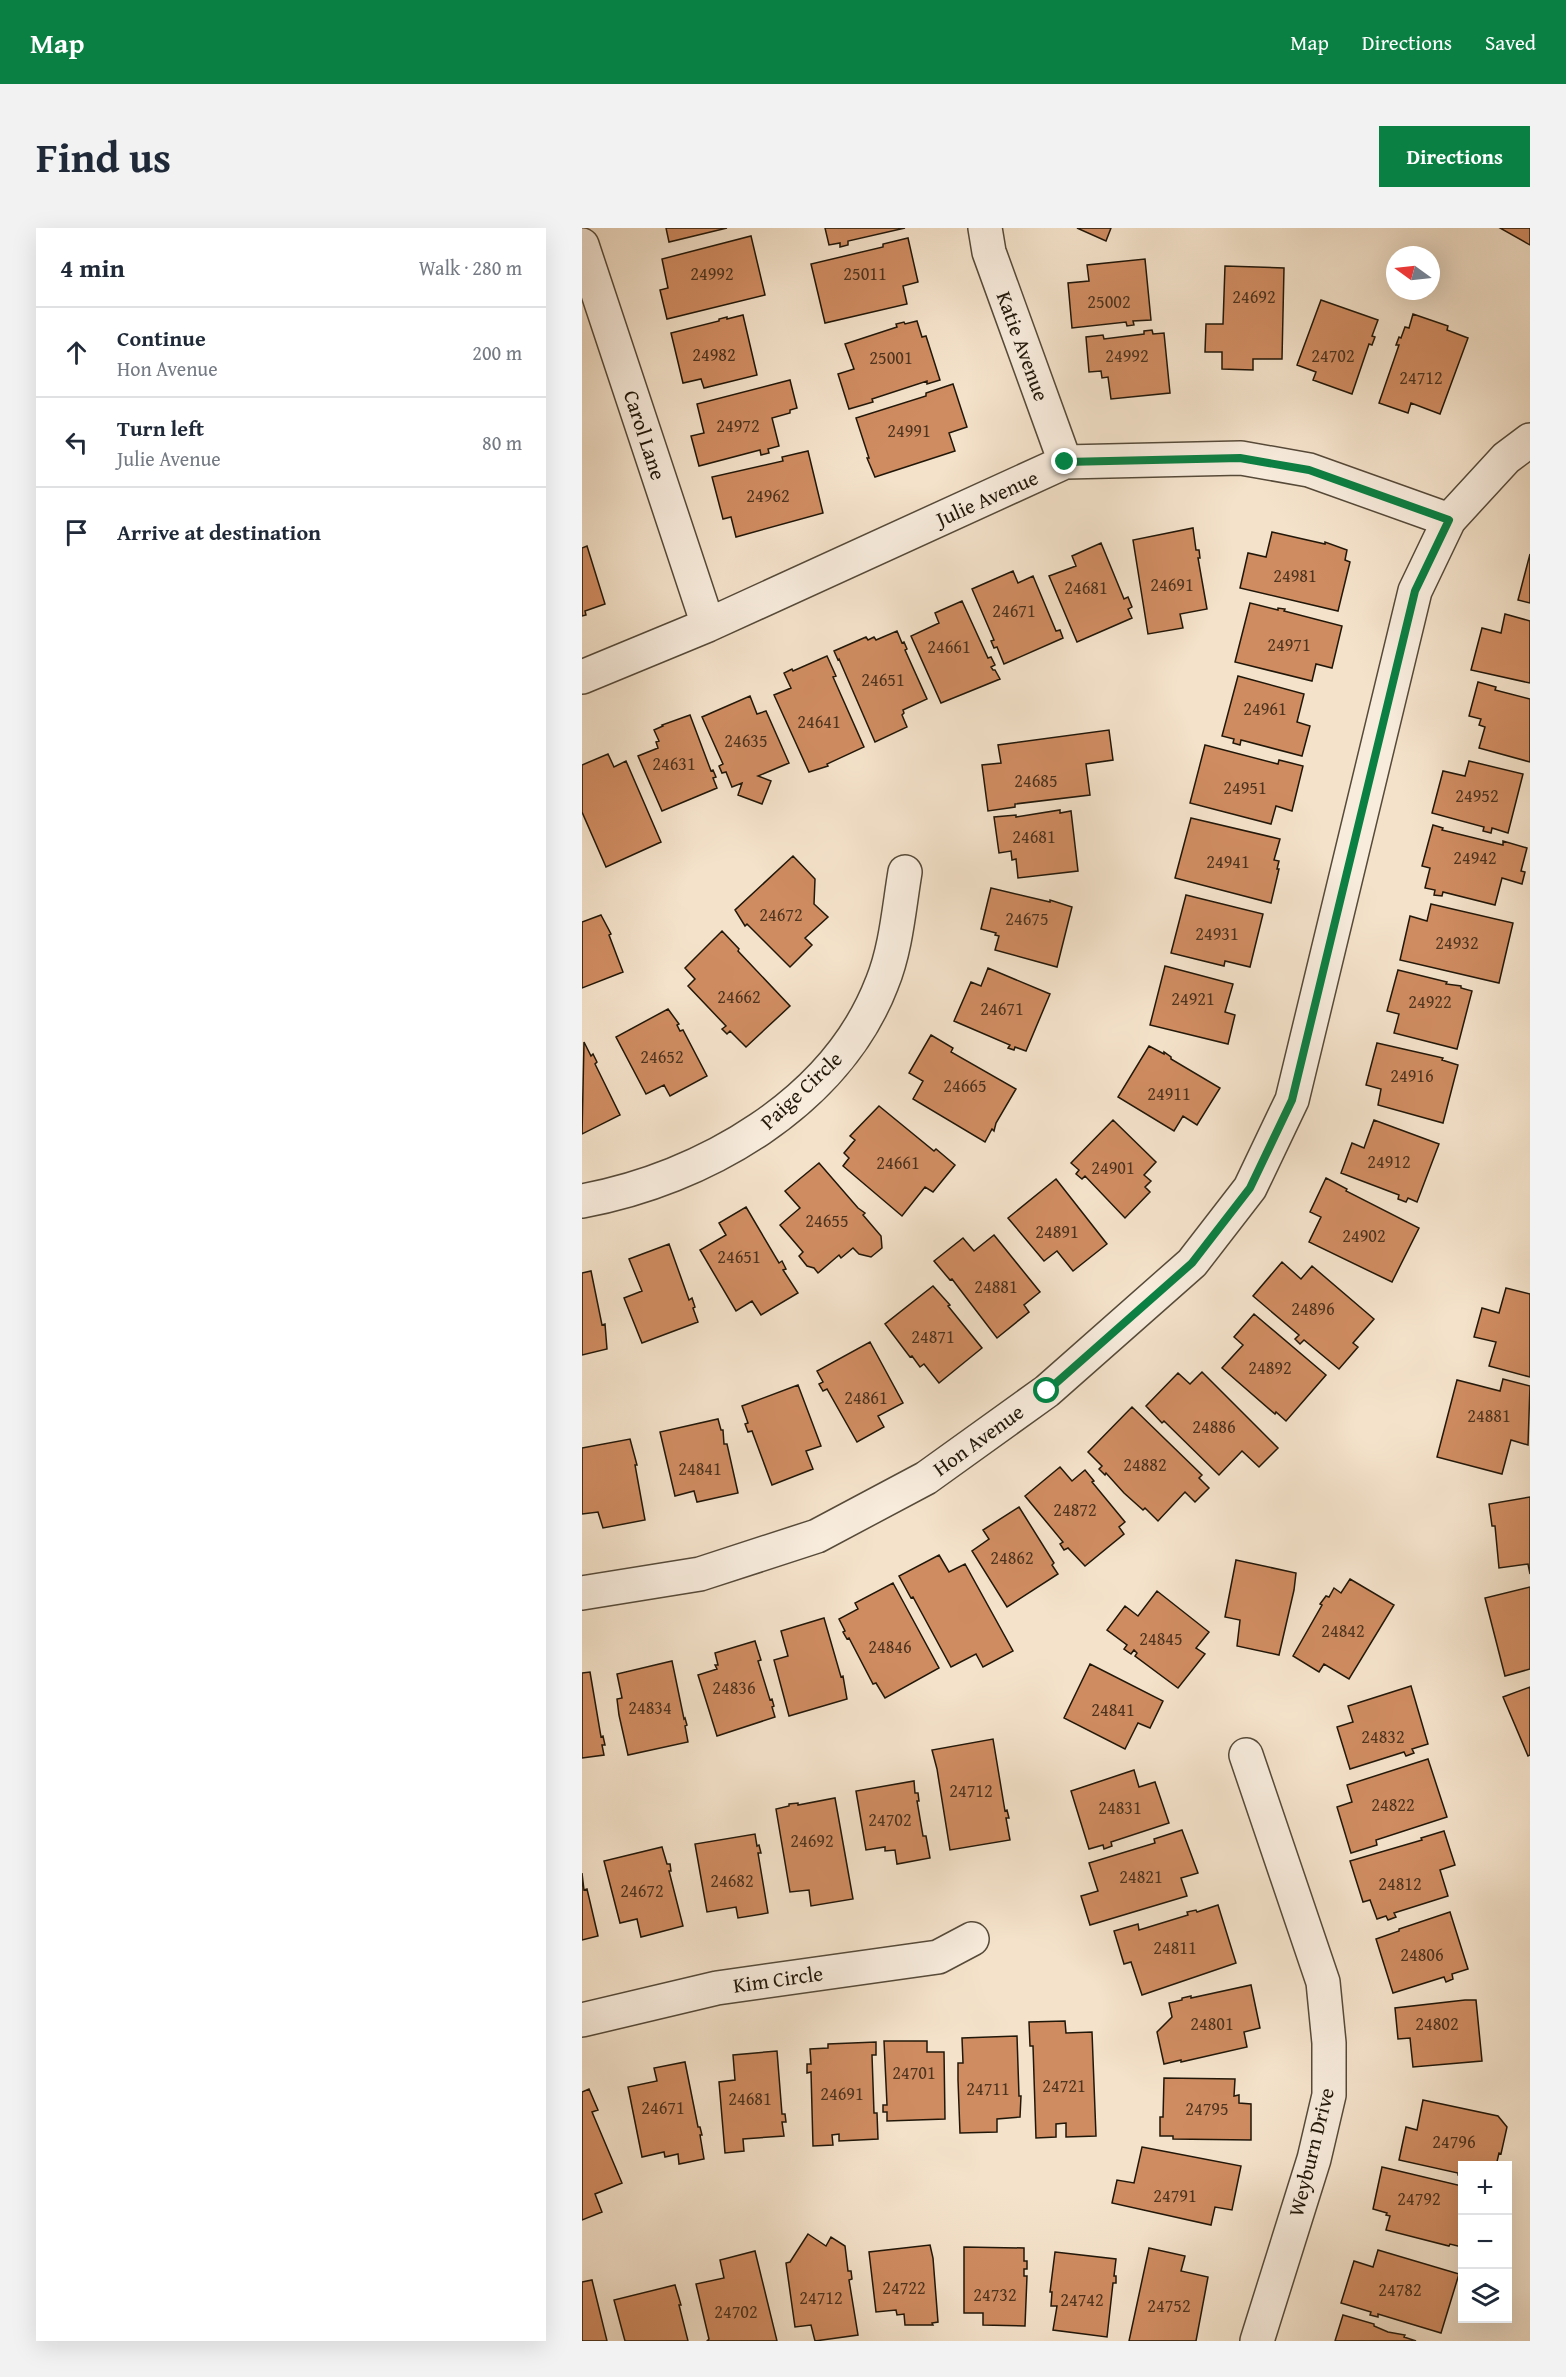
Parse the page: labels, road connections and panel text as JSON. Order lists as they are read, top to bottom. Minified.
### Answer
{"streets":{"street":["Katie Avenue","Carol Lane","Julie Avenue","Paige Circle","Hon Avenue","Kim Circle","Weyburn Drive"]},"crossings":[["Katie Avenue","Julie Avenue"],["Carol Lane","Julie Avenue"],["Julie Avenue","Hon Avenue"]],"house_numbers":["24992","25011","24692","25002","24982","24992","24702","25001","24712","24972","24991","24962","24981","24691","24681","24671","24971","24661","24651","24961","24641","24635","24631","24685","24951","24952","24681","24942","24941","24672","24675","24931","24932","24662","24921","24922","24671","24652","24916","24665","24911","24912","24661","24901","24655","24891","24902","24651","24881","24896","24871","24892","24861","24881","24886","24882","24841","24872","24862","24842","24845","24846","24836","24834","24841","24832","24712","24822","24831","24702","24692","24821","24682","24812","24672","24811","24806","24801","24802","24701","24721","24711","24691","24681","24671","24795","24796","24791","24792","24722","24782","24732","24712","24742","24752","24702"],"north":"left","page":{"header":"Map","nav":["Map","Directions","Saved"],"title":"Find us","buttons":"Directions","heading":["4 min","Walk · 280 m"],"list":[["Continue","Hon Avenue","200 m"],["Turn left","Julie Avenue","80 m"],"Arrive at destination"],"map_buttons":["+","−"]}}
